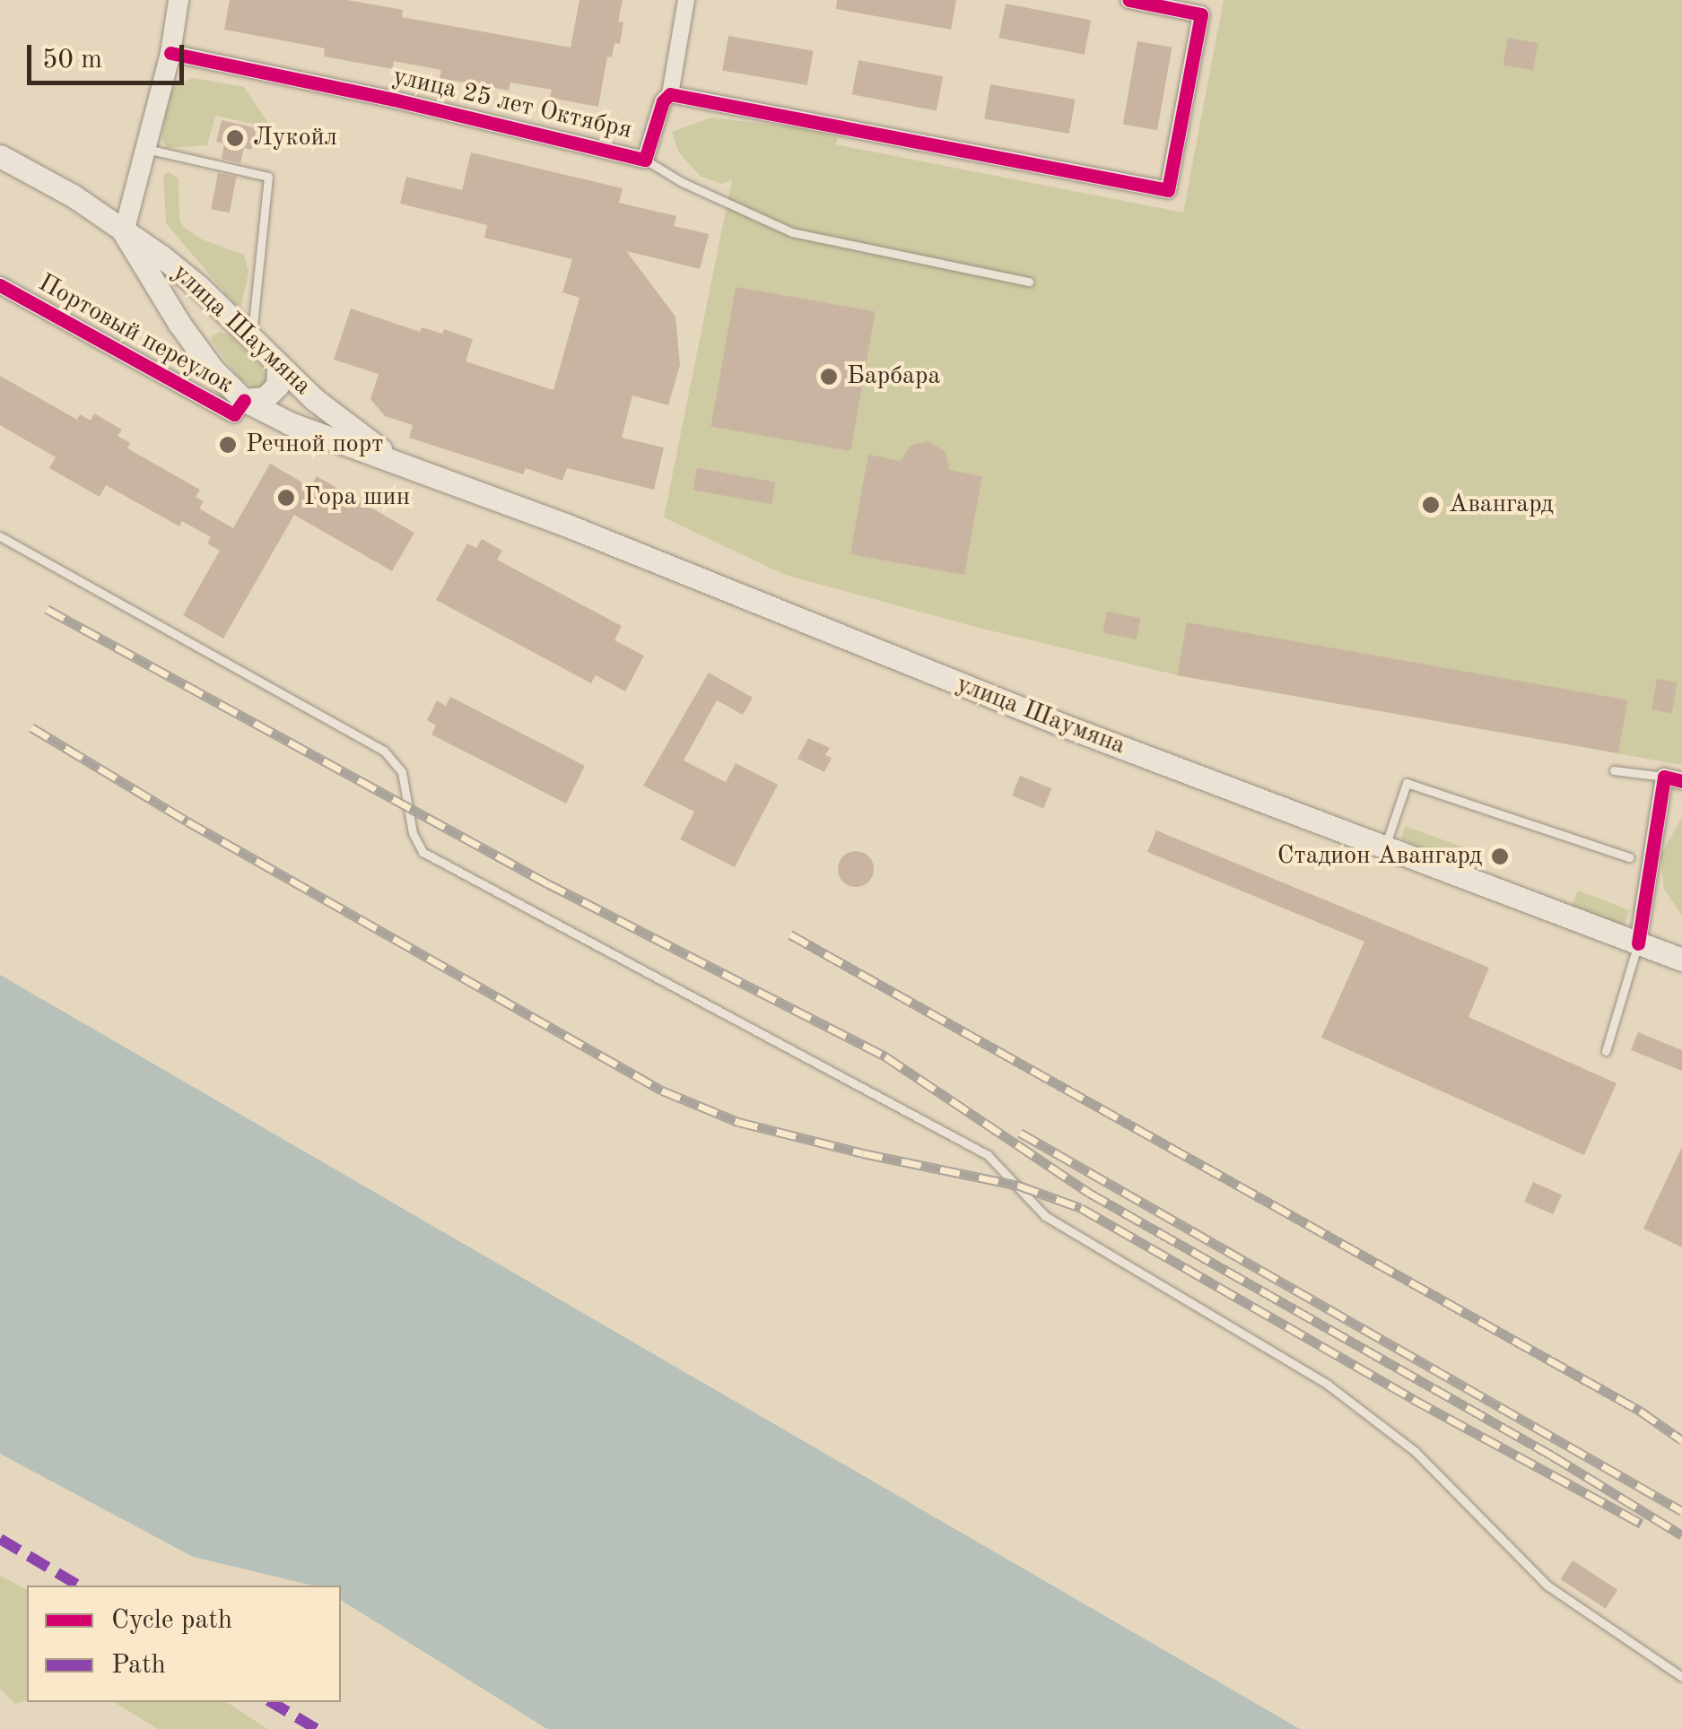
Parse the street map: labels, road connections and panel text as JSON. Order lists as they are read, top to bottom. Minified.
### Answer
{"streets":{"main road":["улица Шаумяна"],"street":["улица 25 лет Октября","Портовый переулок"]},"crossings":[["улица Шаумяна","Портовый переулок"]],"places":["Лукойл","Барбара","Речной порт","Гора шин","Авангард","Стадион Авангард"],"legend":["Cycle path","Path"],"scale_bar":"50 m"}
